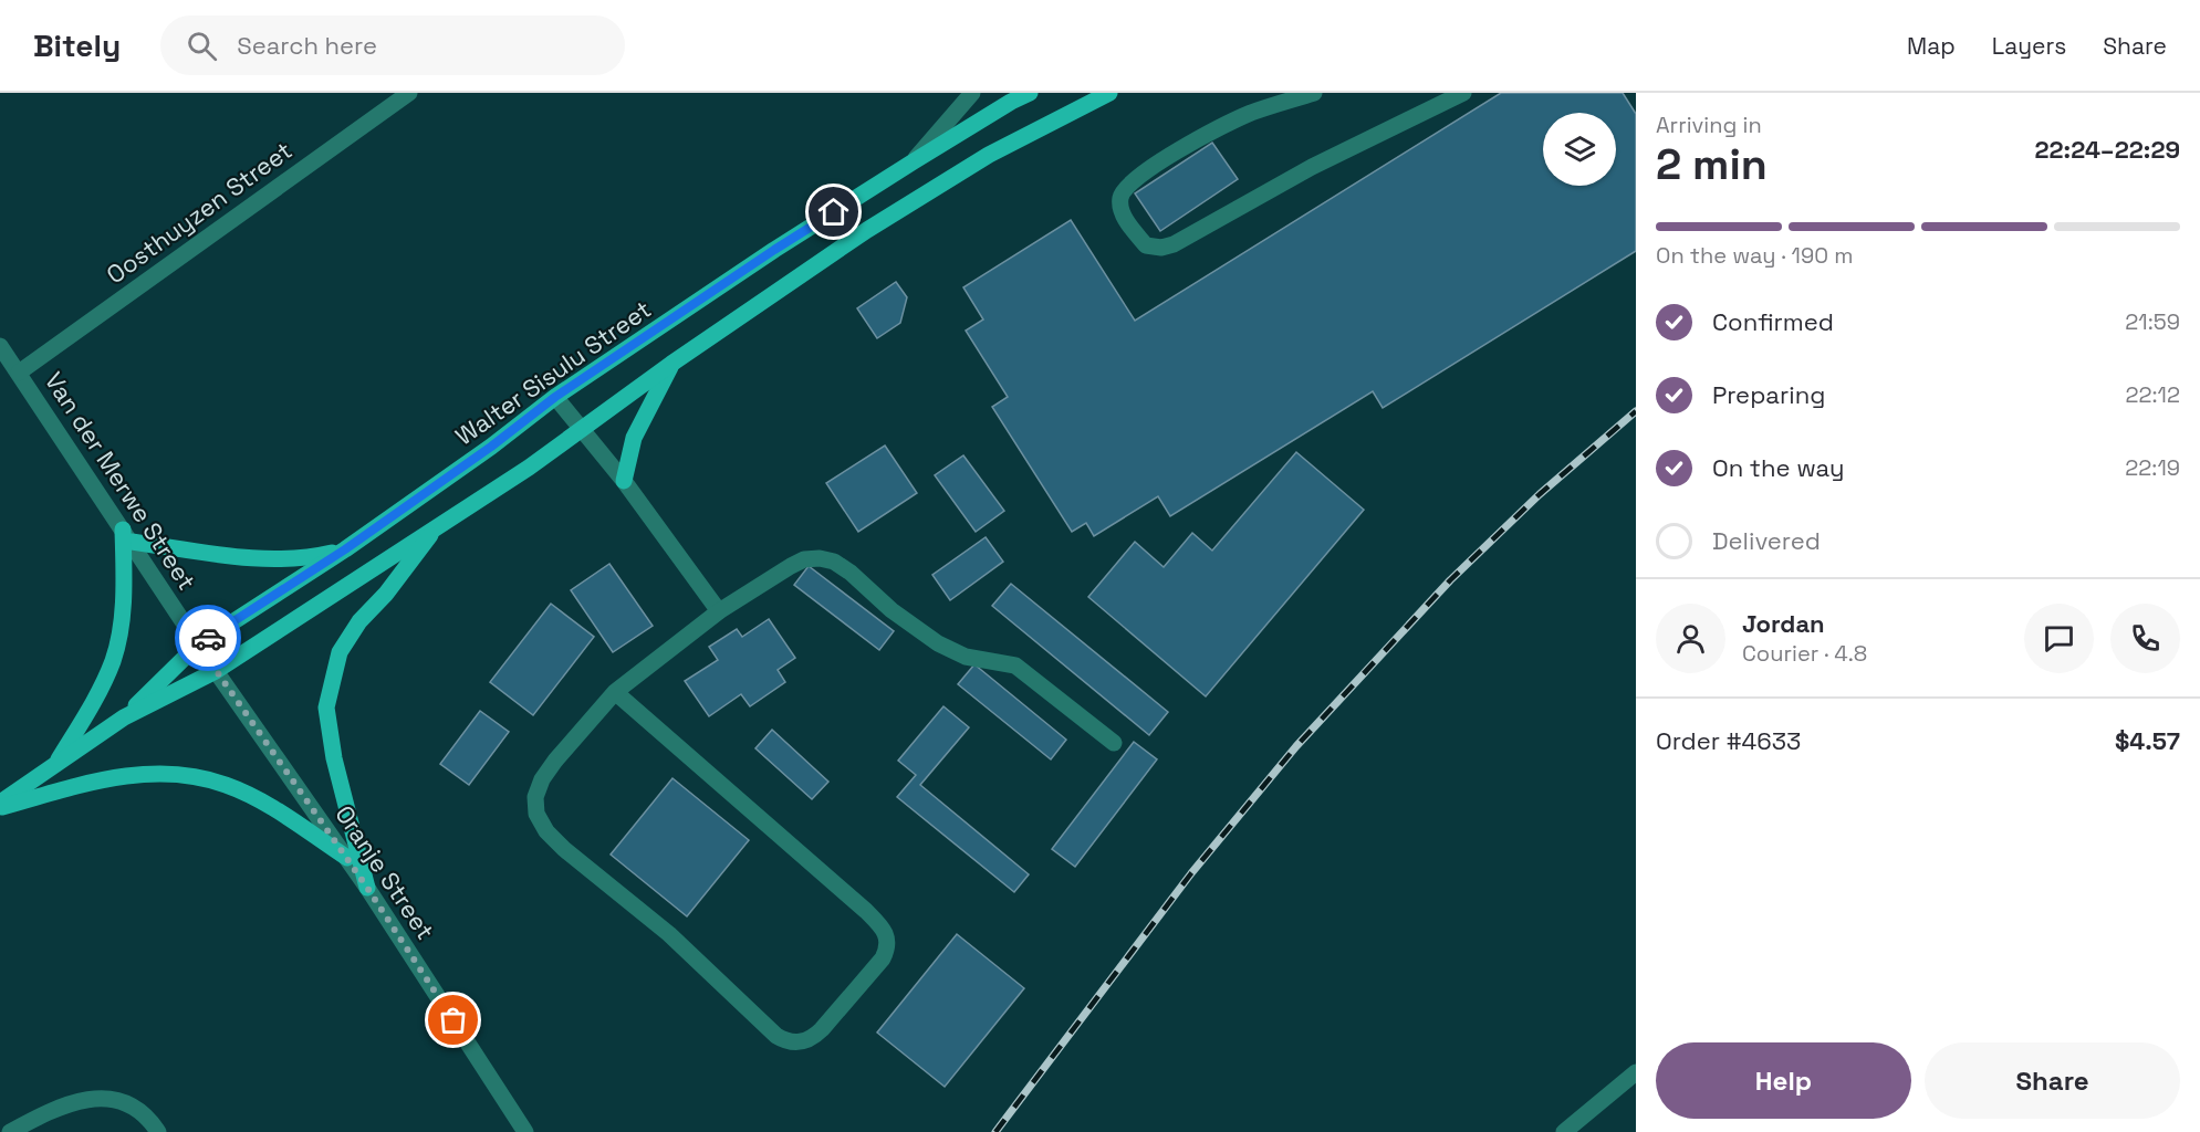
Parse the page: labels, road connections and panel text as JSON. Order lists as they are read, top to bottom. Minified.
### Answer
{"streets":{"main road":["Walter Sisulu Street"],"street":["Oosthuyzen Street","Van der Merwe Street","Oranje Street"]},"crossings":[["Oosthuyzen Street","Van der Merwe Street"],["Walter Sisulu Street","Van der Merwe Street"],["Walter Sisulu Street","Oranje Street"],["Van der Merwe Street","Oranje Street"]],"page":{"header":"Bitely","search":"Search here","nav":["Map","Layers","Share"],"heading":["2 min","Arriving in","22:24–22:29"],"panel":["Jordan","Courier · 4.8","Order #4633","$4.57"],"bar":"On the way · 190 m","list":[["Confirmed","21:59"],["Preparing","22:12"],["On the way","22:19"],"Delivered"],"buttons":["Help","Share"]}}
